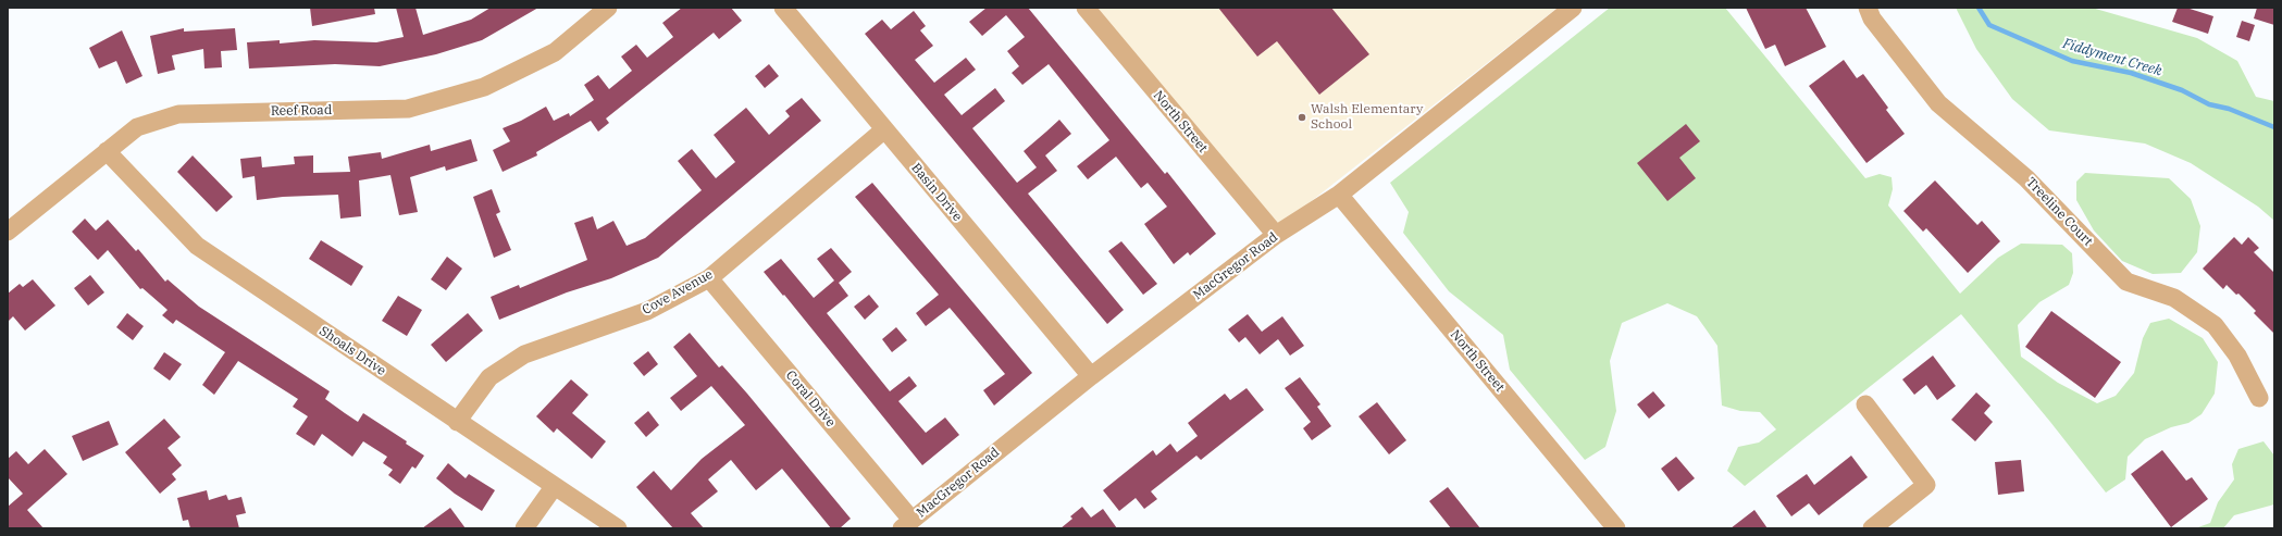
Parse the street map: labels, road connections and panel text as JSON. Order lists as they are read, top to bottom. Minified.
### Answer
{"streets":{"street":["Reef Road","North Street","Basin Drive","Treeline Court","MacGregor Road","Cove Avenue","Shoals Drive","Coral Drive"]},"crossings":[["Reef Road","Shoals Drive"],["North Street","MacGregor Road"],["Basin Drive","MacGregor Road"],["Basin Drive","Cove Avenue"],["MacGregor Road","Coral Drive"],["Cove Avenue","Shoals Drive"],["Cove Avenue","Coral Drive"]],"water":["Fiddyment Creek"],"places":["Walsh Elementary School"]}
